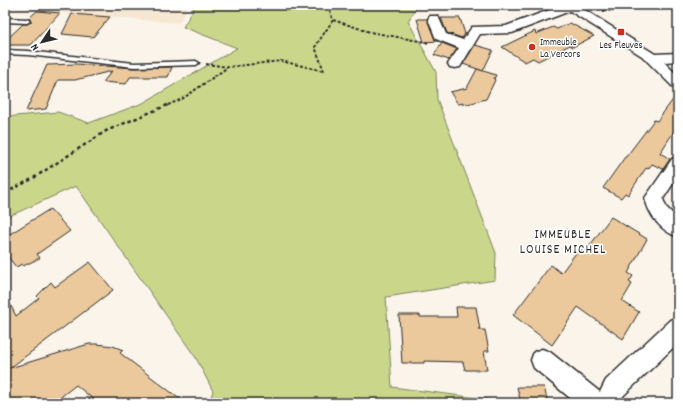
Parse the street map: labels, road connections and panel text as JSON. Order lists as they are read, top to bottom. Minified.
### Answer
{"districts":["IMMEUBLE LOUISE MICHEL"],"places":{"transit":["Les Fleuves"],"other":["Immeuble La Vercors"]},"north":"bottom left"}
